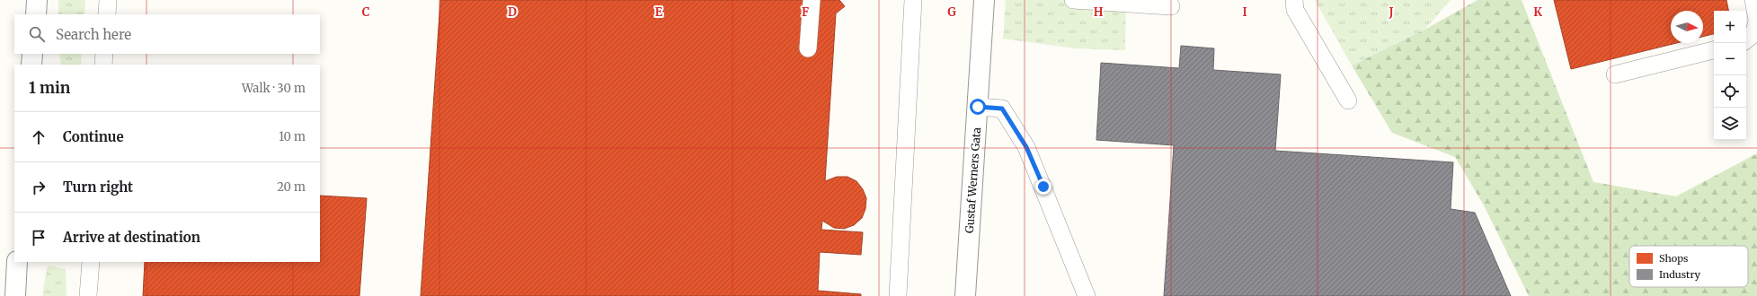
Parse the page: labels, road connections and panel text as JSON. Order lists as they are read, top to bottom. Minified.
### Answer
{"streets":{"street":["Gustaf Werners Gata"]},"legend":["Shops","Industry"],"north":"right","page":{"map_buttons":["+","−"],"search":"Search here","heading":["1 min","Walk · 30 m"],"list":[["Continue","10 m"],["Turn right","20 m"],"Arrive at destination"]},"grid":{"columns":["C","D","E","F","G","H","I","J","K"]}}
